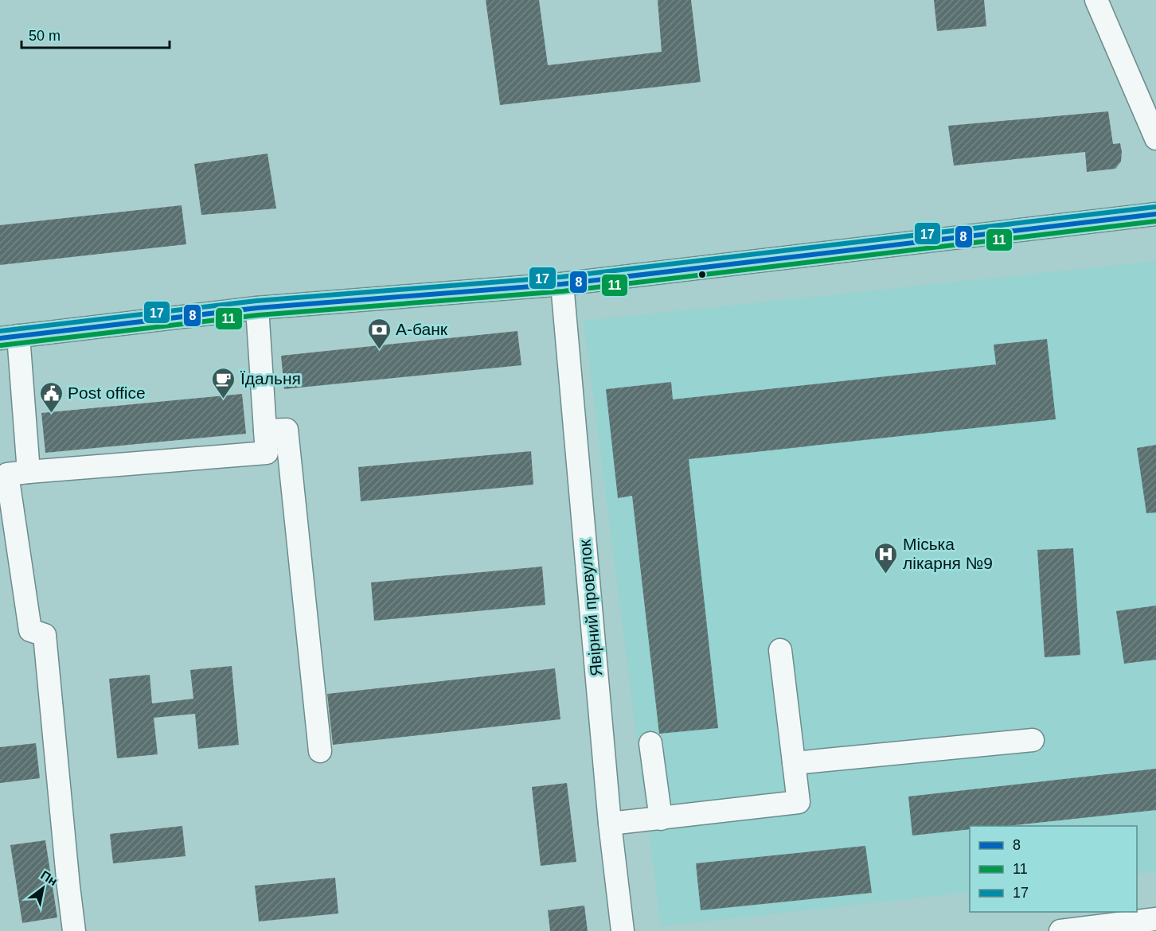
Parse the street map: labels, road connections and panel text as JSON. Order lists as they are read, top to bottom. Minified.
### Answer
{"streets":{"street":["Явірний провулок"]},"places":{"bank":["А-банк"],"cafe":["Їдальня"],"public building":["Post office"],"hospital":["Міська лікарня №9"]},"lines":["transit line 17","transit line 8","transit line 11"],"legend":["8","11","17"],"scale_bar":"50 m","north":"top right"}
